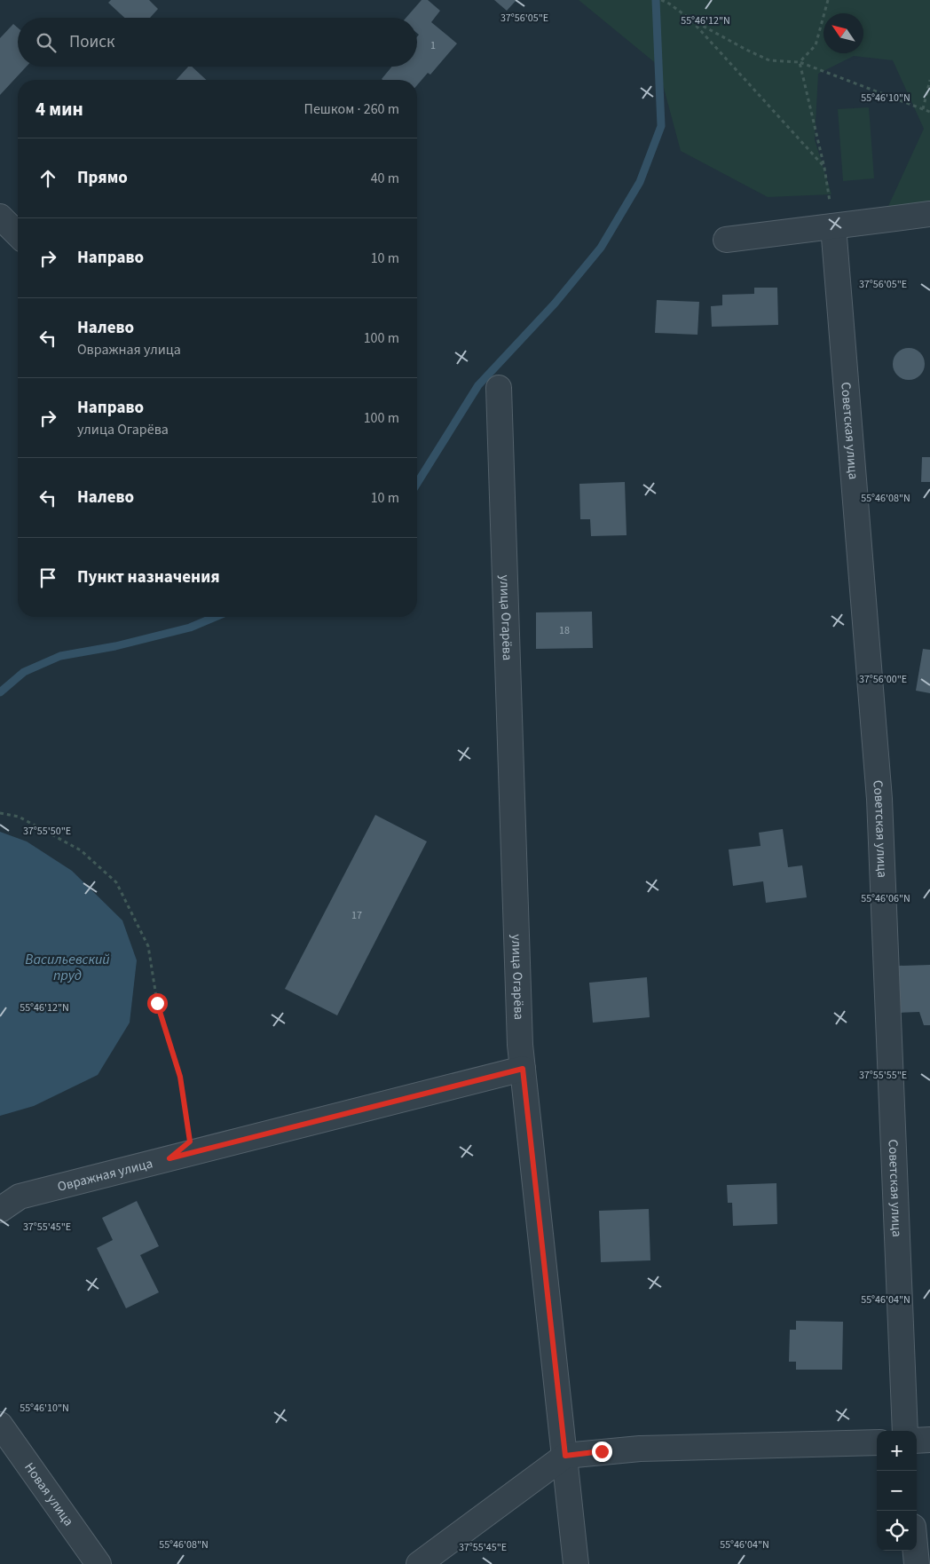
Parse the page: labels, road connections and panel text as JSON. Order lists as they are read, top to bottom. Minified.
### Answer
{"streets":{"street":["Советская улица","улица Огарёва","Овражная улица","Новая улица"]},"crossings":[["улица Огарёва","Овражная улица"]],"water":["Васильевский пруд"],"house_numbers":["1","18","17"],"north":"top left","page":{"search":"Поиск","heading":["4 мин","Пешком · 260 m"],"list":[["Прямо","40 m"],["Направо","10 m"],["Налево","Овражная улица","100 m"],["Направо","улица Огарёва","100 m"],["Налево","10 m"],"Пункт назначения"],"map_buttons":["+","−"]},"coordinates":["37°56'05\"E","55°46'12\"N","55°46'10\"N","55°46'08\"N","37°56'00\"E","37°55'50\"E","55°46'06\"N","37°55'55\"E","37°55'45\"E","55°46'04\"N"]}
